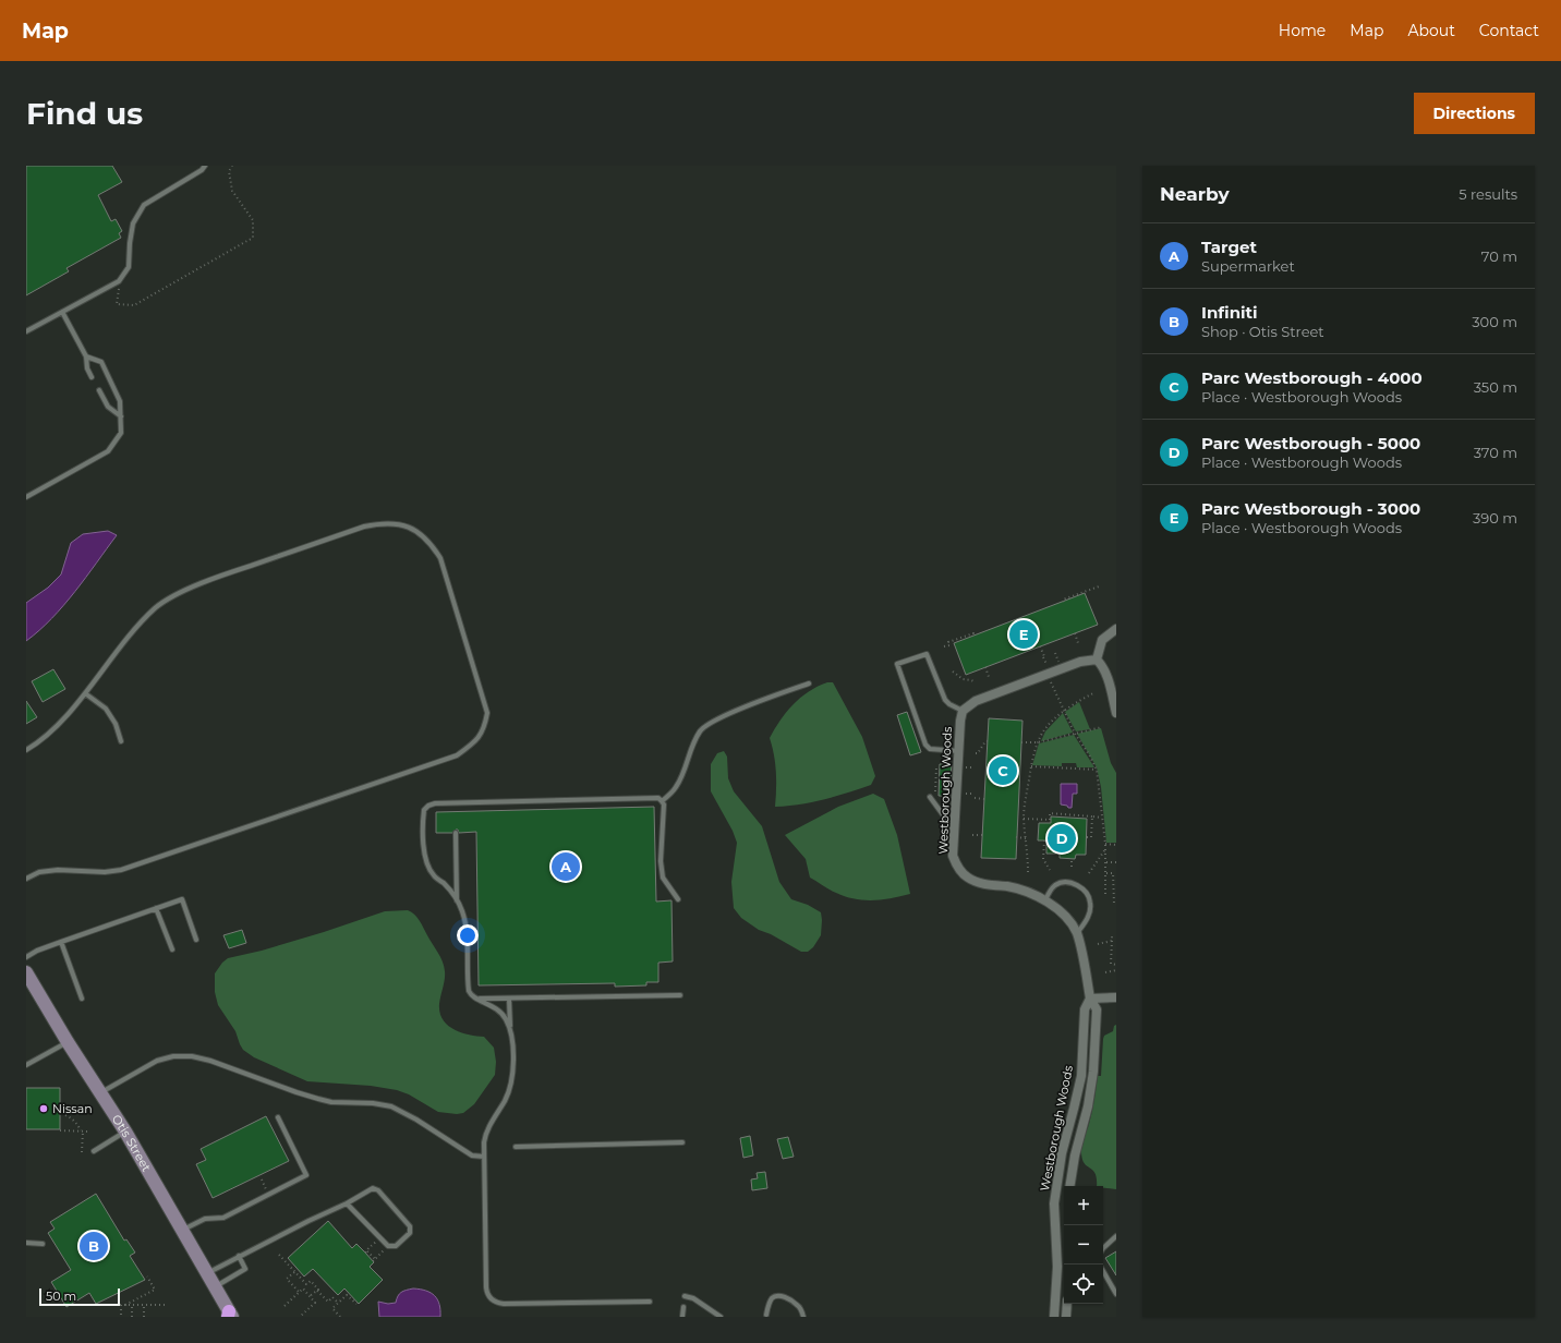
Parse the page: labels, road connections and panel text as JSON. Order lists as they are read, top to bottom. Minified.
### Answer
{"streets":{"main road":["Otis Street"],"street":["Westborough Woods"]},"places":["Nissan"],"scale_bar":"50 m","page":{"header":"Map","nav":["Home","Map","About","Contact"],"buttons":"Directions","title":"Find us","heading":["Nearby","5 results"],"list":[{"mark":"A","name":"Target","note":"Supermarket","value":"70 m"},{"mark":"B","name":"Infiniti","note":"Shop · Otis Street","value":"300 m"},{"mark":"C","name":"Parc Westborough - 4000","note":"Place · Westborough Woods","value":"350 m"},{"mark":"D","name":"Parc Westborough - 5000","note":"Place · Westborough Woods","value":"370 m"},{"mark":"E","name":"Parc Westborough - 3000","note":"Place · Westborough Woods","value":"390 m"}],"pins":["E","C","D","A","B"],"map_buttons":["+","−"],"scale":"50 m"}}
